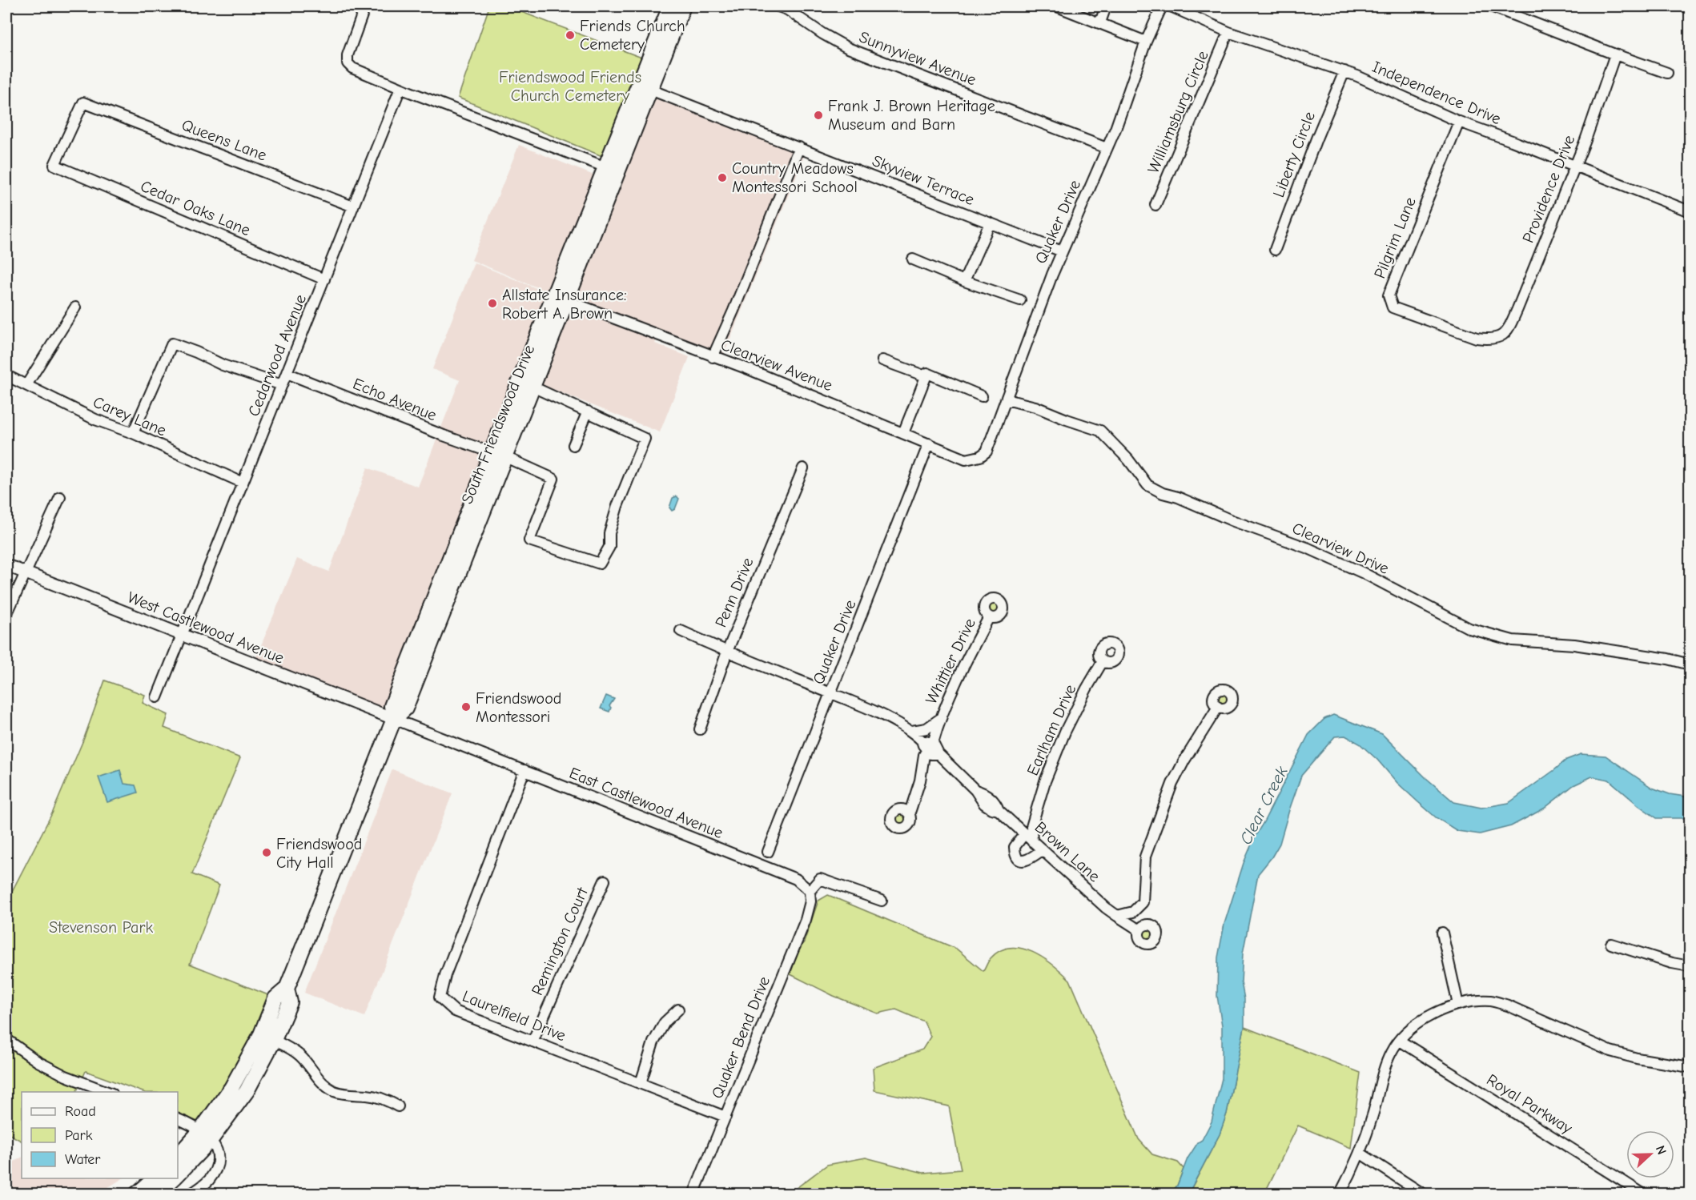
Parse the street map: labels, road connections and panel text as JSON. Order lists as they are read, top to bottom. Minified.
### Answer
{"streets":{"main road":["South Friendswood Drive"],"street":["Sunnyview Avenue","Independence Drive","Williamsburg Circle","Queens Lane","Liberty Circle","Skyview Terrace","Providence Drive","Cedar Oaks Lane","Quaker Drive","Pilgrim Lane","Cedarwood Avenue","Clearview Avenue","Echo Avenue","Carey Lane","Clearview Drive","Penn Drive","West Castlewood Avenue","Whittier Drive","Earlham Drive","East Castlewood Avenue","Brown Lane","Remington Court","Laurelfield Drive","Quaker Bend Drive","Royal Parkway"]},"crossings":[["Sunnyview Avenue","Quaker Drive"],["Independence Drive","Williamsburg Circle"],["Independence Drive","Liberty Circle"],["Independence Drive","Providence Drive"],["Independence Drive","Pilgrim Lane"],["Queens Lane","Cedar Oaks Lane"],["Queens Lane","Cedarwood Avenue"],["Skyview Terrace","Quaker Drive"],["Skyview Terrace","South Friendswood Drive"],["Providence Drive","Pilgrim Lane"],["Cedar Oaks Lane","Cedarwood Avenue"],["Quaker Drive","Clearview Avenue"],["Quaker Drive","Clearview Drive"],["Quaker Drive","Brown Lane"],["Cedarwood Avenue","Echo Avenue"],["Cedarwood Avenue","Carey Lane"],["Cedarwood Avenue","West Castlewood Avenue"],["Clearview Avenue","South Friendswood Drive"],["Echo Avenue","South Friendswood Drive"],["South Friendswood Drive","West Castlewood Avenue"],["South Friendswood Drive","East Castlewood Avenue"],["Penn Drive","Brown Lane"],["West Castlewood Avenue","East Castlewood Avenue"],["Whittier Drive","Brown Lane"],["Earlham Drive","Brown Lane"],["East Castlewood Avenue","Laurelfield Drive"],["East Castlewood Avenue","Quaker Bend Drive"],["Remington Court","Laurelfield Drive"],["Laurelfield Drive","Quaker Bend Drive"]],"water":["Clear Creek"],"parks":["Friendswood Friends Church Cemetery","Stevenson Park"],"places":["Friends Church Cemetery","Frank J. Brown Heritage Museum and Barn","Country Meadows Montessori School","Allstate Insurance: Robert A. Brown","Friendswood Montessori","Friendswood City Hall"],"legend":["Road","Park","Water"],"north":"right"}
